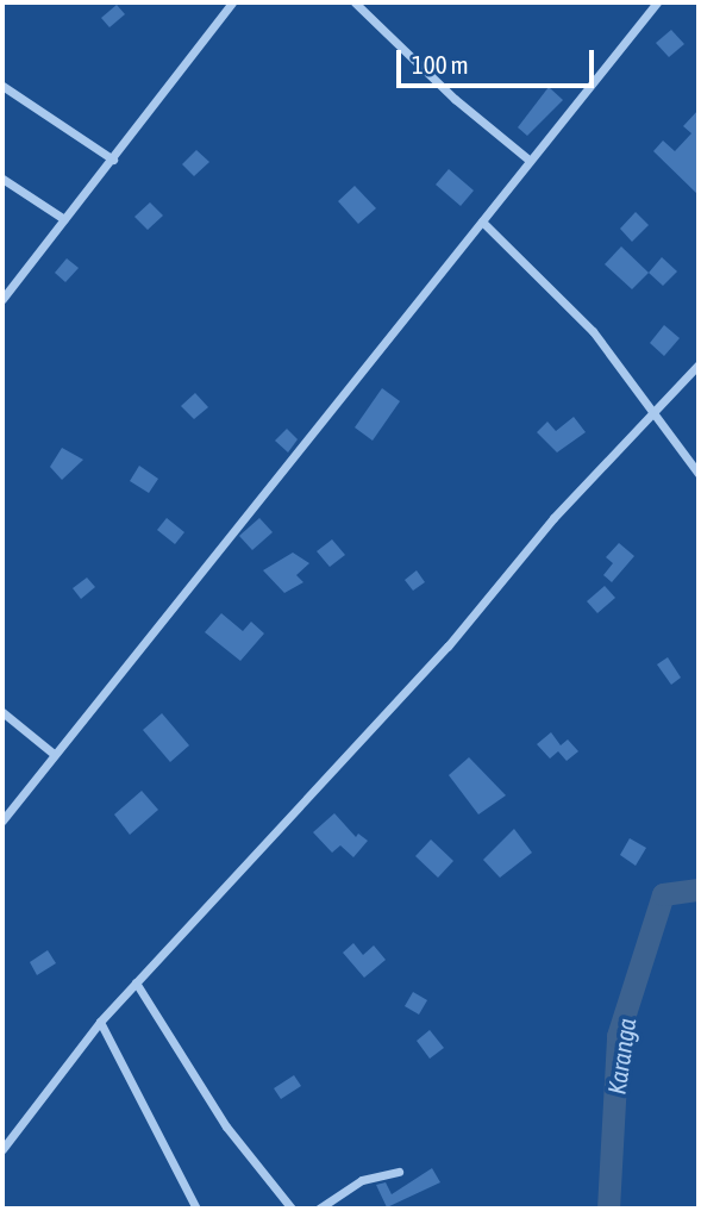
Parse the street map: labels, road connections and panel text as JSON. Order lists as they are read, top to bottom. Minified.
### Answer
{"water":["Karanga"],"scale_bar":"100 m"}
